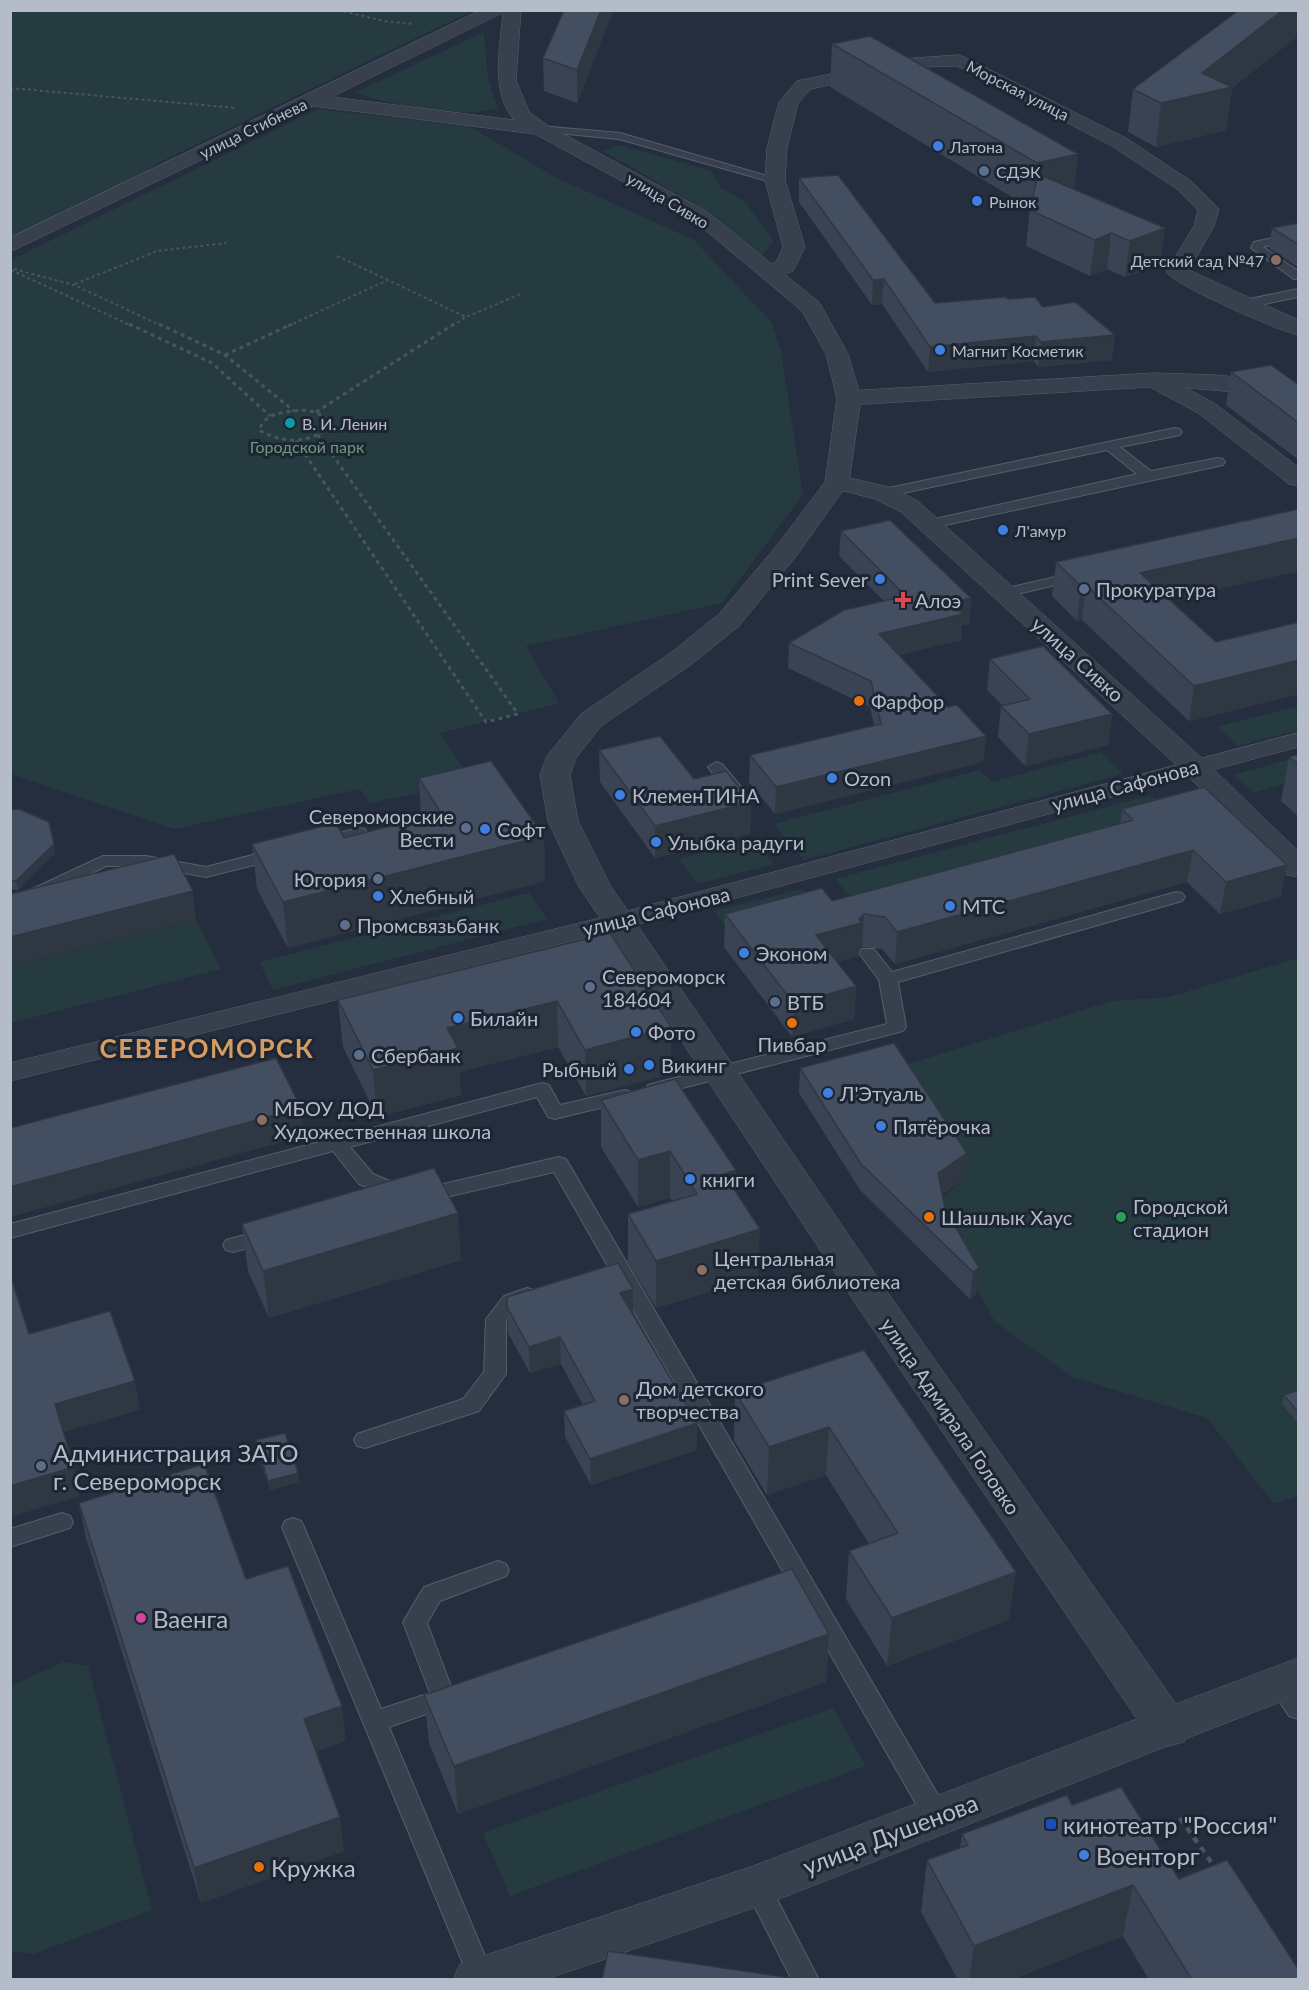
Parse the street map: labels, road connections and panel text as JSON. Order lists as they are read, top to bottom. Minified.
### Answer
{"streets":{"street":["Морская улица","улица Сгибнева","улица Сивко","улица Сафонова","улица Адмирала Головко","улица Душенова"]},"crossings":[["Морская улица","улица Сивко"],["улица Сивко","улица Сафонова"],["улица Сивко","улица Адмирала Головко"],["улица Сафонова","улица Адмирала Головко"],["улица Адмирала Головко","улица Душенова"]],"districts":["СЕВЕРОМОРСК"],"parks":["Городской парк"],"places":{"other":["Латона","СДЭК","Рынок","Детский сад №47","Магнит Косметик","В. И. Ленин","Л'амур","Print Sever","Прокуратура","Фарфор","Ozon","КлеменТИНА","Североморские Вести","Софт","Улыбка радуги","Югория","Хлебный","МТС","Промсвязьбанк","Эконом","Североморск 184604","ВТБ","Билайн","Пивбар","Фото","Сбербанк","Викинг","Рыбный","Л'Этуаль","МБОУ ДОД Художественная школа","Пятёрочка","книги","Шашлык Хаус","Городской стадион","Центральная детская библиотека","Дом детского творчества","Администрация ЗАТО г. Североморск","Ваенга","Военторг","Кружка"],"health":["Алоэ"],"transit":["кинотеатр \"Россия\""]}}
